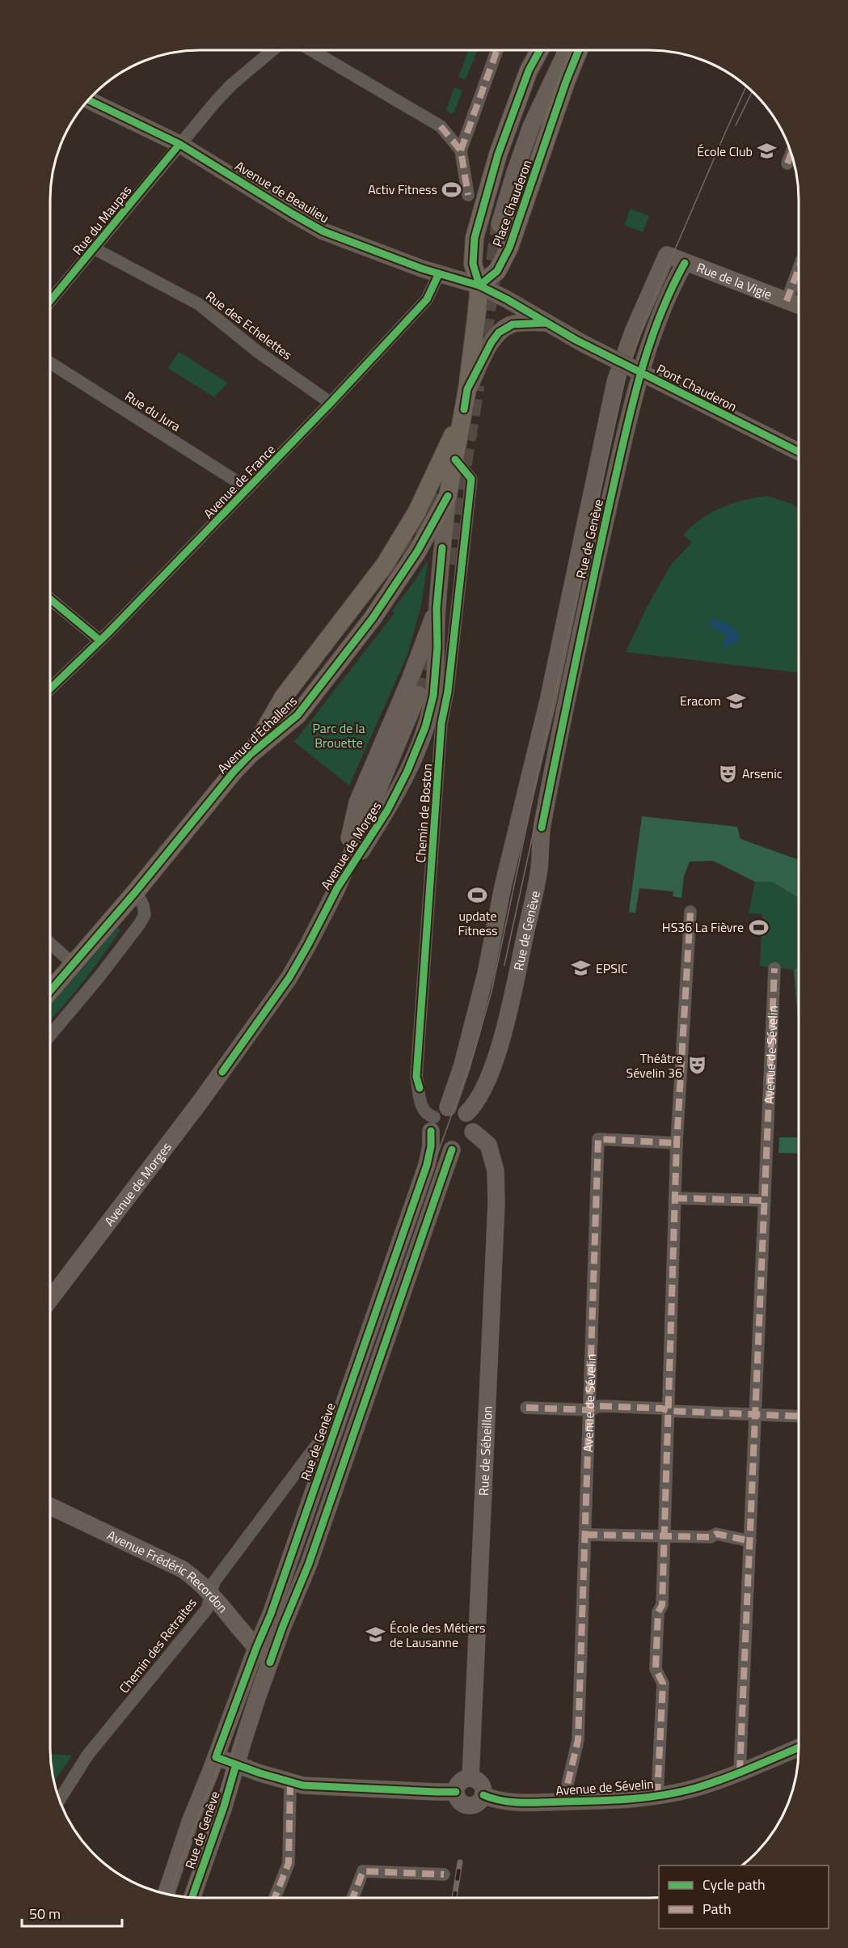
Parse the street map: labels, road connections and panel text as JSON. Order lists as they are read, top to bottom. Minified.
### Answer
{"streets":{"main road":["Place Chauderon","Avenue d'Echallens"],"street":["Avenue de Beaulieu","Rue du Maupas","Rue de la Vigie","Rue des Echelettes","Pont Chauderon","Rue du Jura","Avenue de France","Rue de Genève","Chemin de Boston","Avenue de Morges","Avenue de Sévelin","Rue de Sébeillon","Avenue Frédéric Recordon","Chemin des Retraites"]},"crossings":[["Avenue de Beaulieu","Place Chauderon"],["Avenue de Beaulieu","Rue du Maupas"],["Avenue de Beaulieu","Pont Chauderon"],["Avenue de Beaulieu","Avenue de France"],["Place Chauderon","Pont Chauderon"],["Place Chauderon","Avenue d'Echallens"],["Rue du Maupas","Rue des Echelettes"],["Rue de la Vigie","Rue de Genève"],["Rue des Echelettes","Avenue de France"],["Rue du Jura","Avenue de France"],["Rue de Genève","Chemin de Boston"],["Rue de Genève","Rue de Sébeillon"],["Rue de Genève","Avenue Frédéric Recordon"],["Rue de Genève","Chemin des Retraites"],["Avenue d'Echallens","Chemin de Boston"],["Avenue d'Echallens","Avenue de Morges"],["Chemin de Boston","Rue de Sébeillon"],["Avenue de Sévelin","Rue de Sébeillon"],["Avenue Frédéric Recordon","Chemin des Retraites"]],"parks":["Parc de la Brouette"],"places":{"school or university":["École Club","Eracom","EPSIC","École des Métiers de Lausanne"],"sports":["Activ Fitness","update Fitness","HS36 La Fièvre"],"theatre":["Arsenic","Théâtre Sévelin 36"]},"legend":["Cycle path","Path"],"scale_bar":"50 m"}
